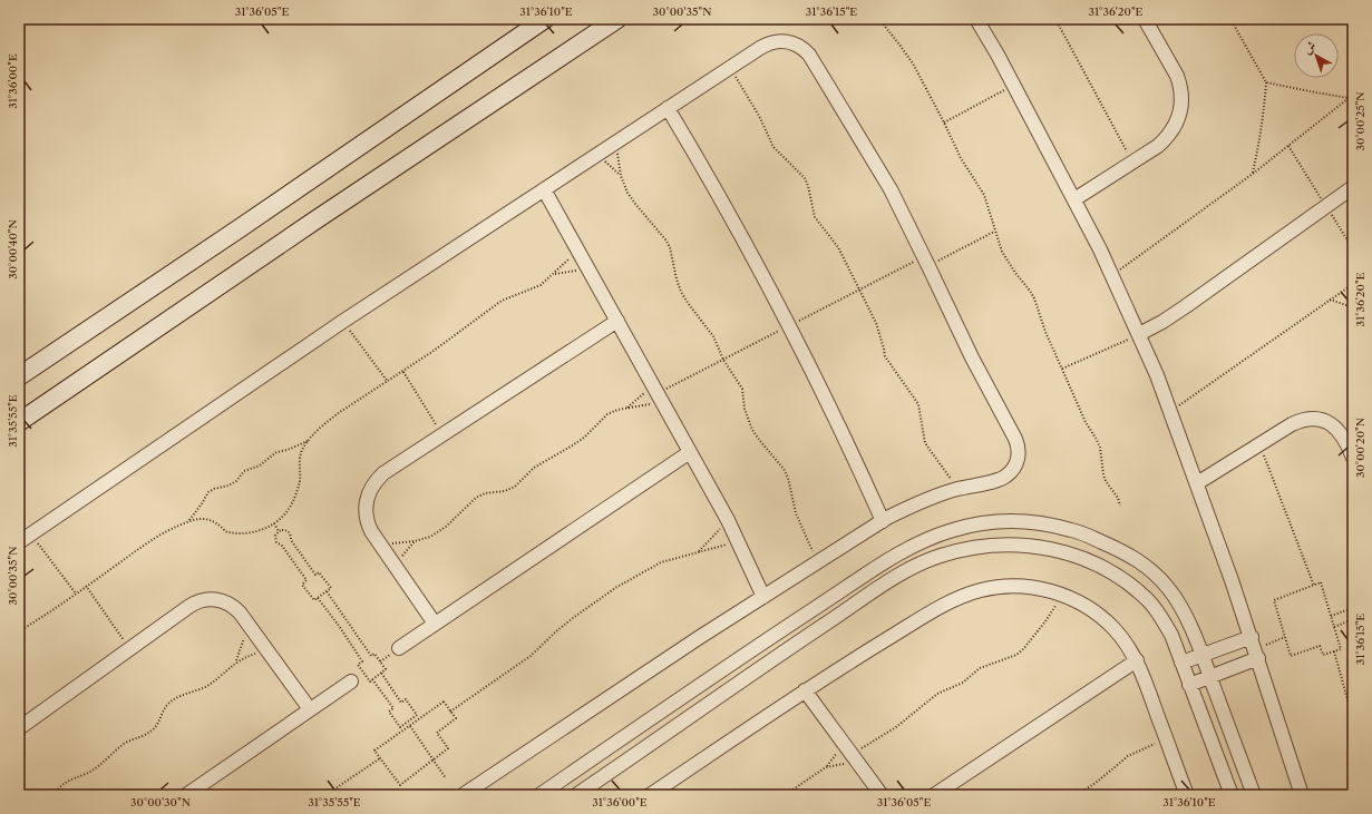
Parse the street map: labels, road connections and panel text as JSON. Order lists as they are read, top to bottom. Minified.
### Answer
{"north":"top left","coordinates":["31°36'05\"E","31°36'10\"E","30°00'35\"N","31°36'15\"E","31°36'20\"E","31°36'00\"E","30°00'25\"N","30°00'40\"N","31°35'55\"E","30°00'20\"N","30°00'30\"N"]}
